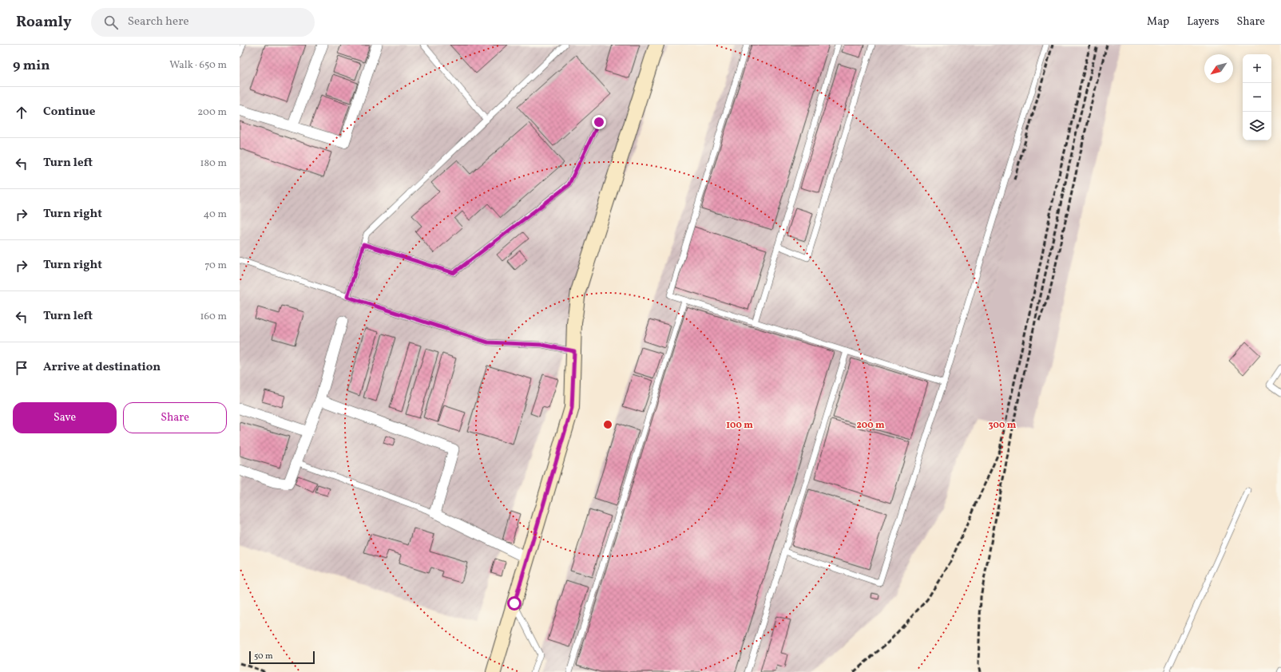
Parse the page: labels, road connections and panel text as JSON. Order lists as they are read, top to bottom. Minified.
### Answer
{"scale_bar":"50 m","north":"bottom left","page":{"header":"Roamly","search":"Search here","nav":["Map","Layers","Share"],"heading":["9 min","Walk · 650 m"],"map_buttons":["+","−"],"list":[["Continue","200 m"],["Turn left","180 m"],["Turn right","40 m"],["Turn right","70 m"],["Turn left","160 m"],"Arrive at destination"],"buttons":["Save","Share"],"scale":"50 m"},"rings":["100 m","200 m","300 m"]}
